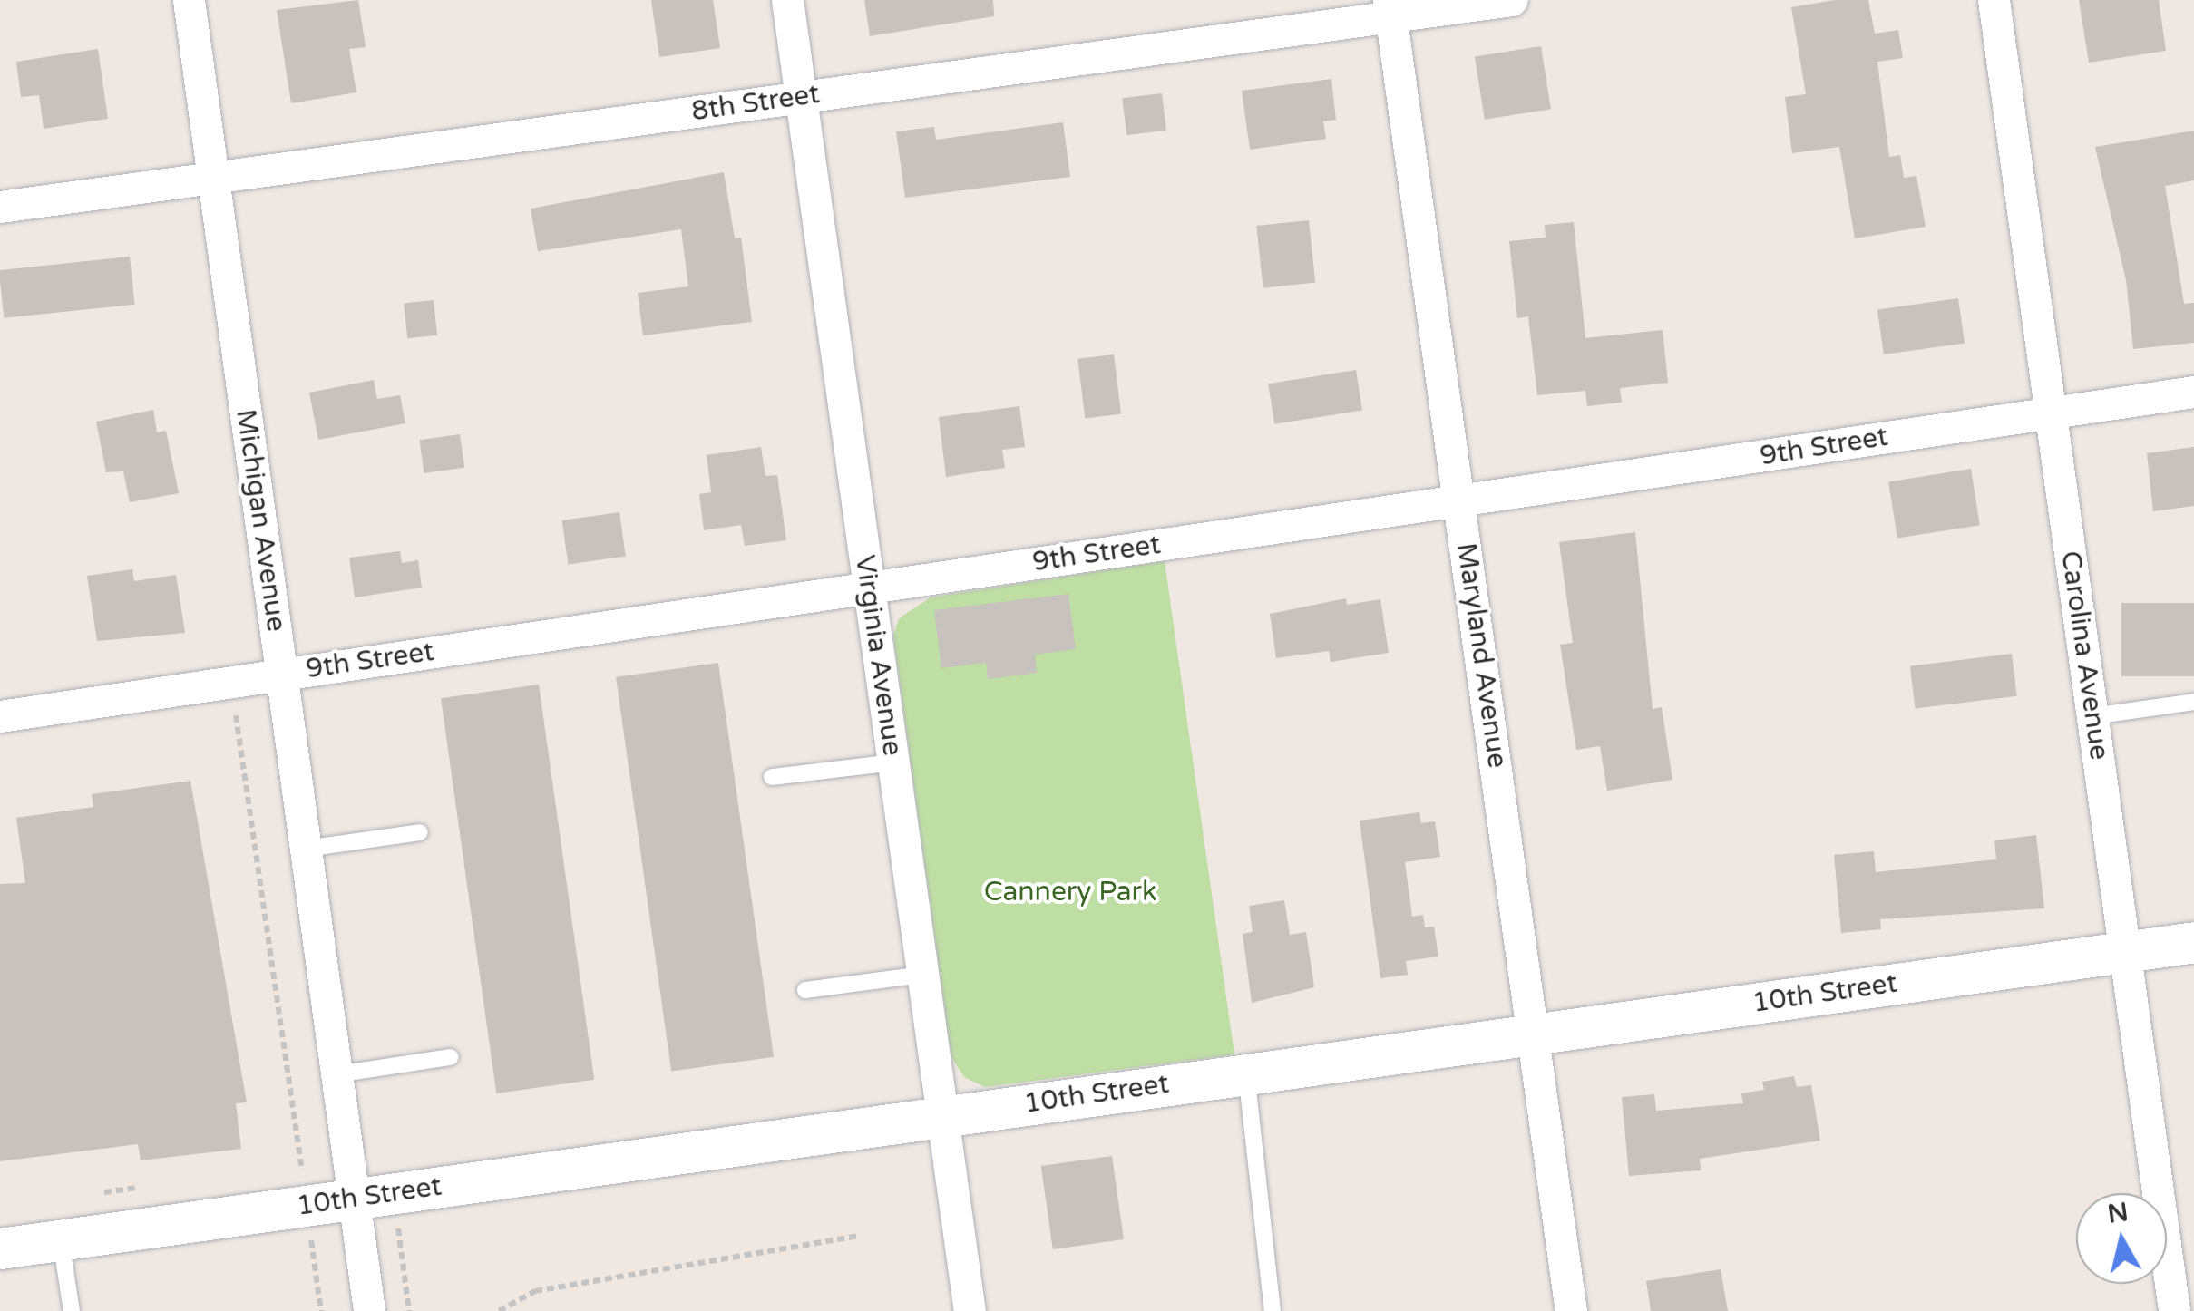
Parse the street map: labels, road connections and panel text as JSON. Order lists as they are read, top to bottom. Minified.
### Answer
{"streets":{"street":["8th Street","9th Street","Michigan Avenue","Virginia Avenue","Maryland Avenue","Carolina Avenue","10th Street"]},"crossings":[["8th Street","Michigan Avenue"],["8th Street","Virginia Avenue"],["8th Street","Maryland Avenue"],["9th Street","Michigan Avenue"],["9th Street","Virginia Avenue"],["9th Street","Maryland Avenue"],["9th Street","Carolina Avenue"],["Michigan Avenue","10th Street"],["Virginia Avenue","10th Street"],["Maryland Avenue","10th Street"],["Carolina Avenue","10th Street"]],"parks":["Cannery Park"],"north":"top"}
